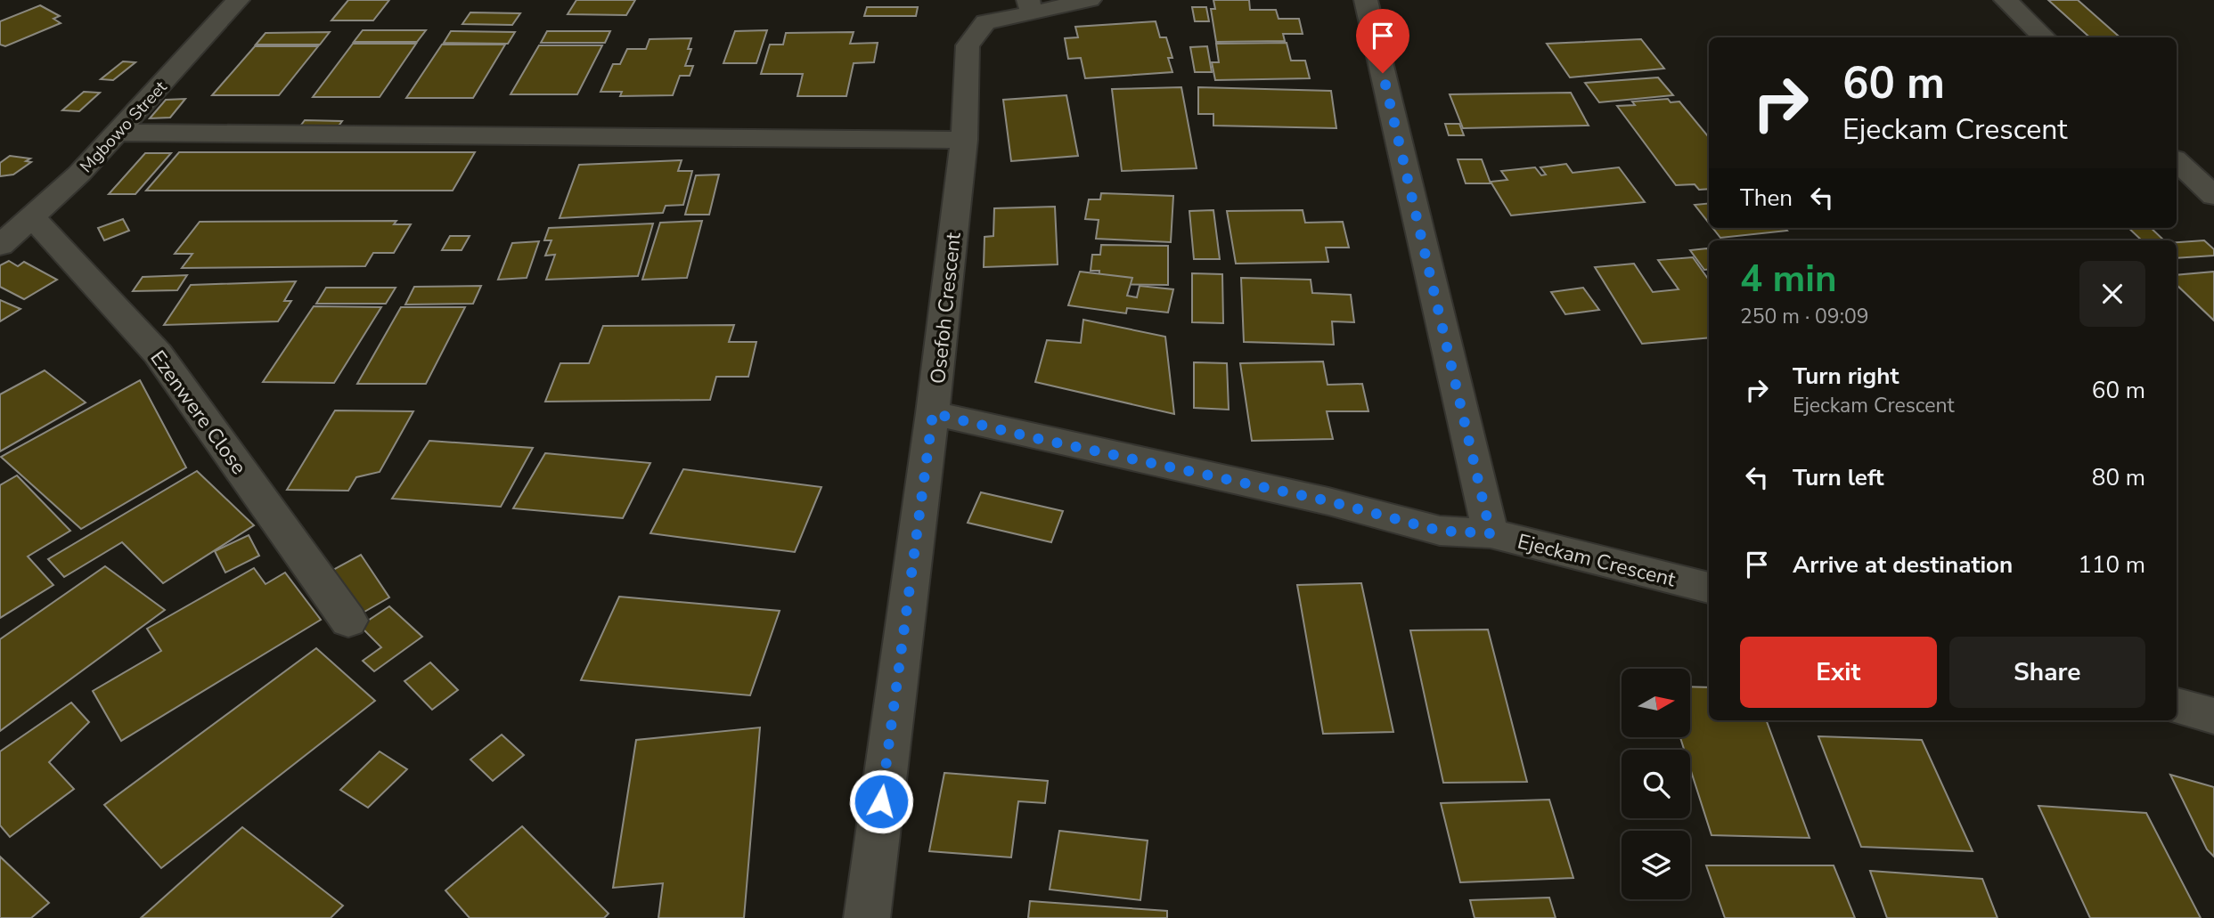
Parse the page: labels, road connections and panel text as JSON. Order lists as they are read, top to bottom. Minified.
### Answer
{"streets":{"street":["Mgbowo Street","Osefoh Crescent","Ezenwere Close","Ejeckam Crescent"]},"crossings":[["Mgbowo Street","Ezenwere Close"],["Osefoh Crescent","Ejeckam Crescent"]],"north":"right","page":{"turn":["60 m","Ejeckam Crescent"],"then":"Then","heading":["4 min","250 m · 09:09"],"list":[{"name":"Turn right","note":"Ejeckam Crescent","value":"60 m"},{"name":"Turn left","value":"80 m"},{"name":"Arrive at destination","value":"110 m"}],"buttons":["Exit","Share"]}}
